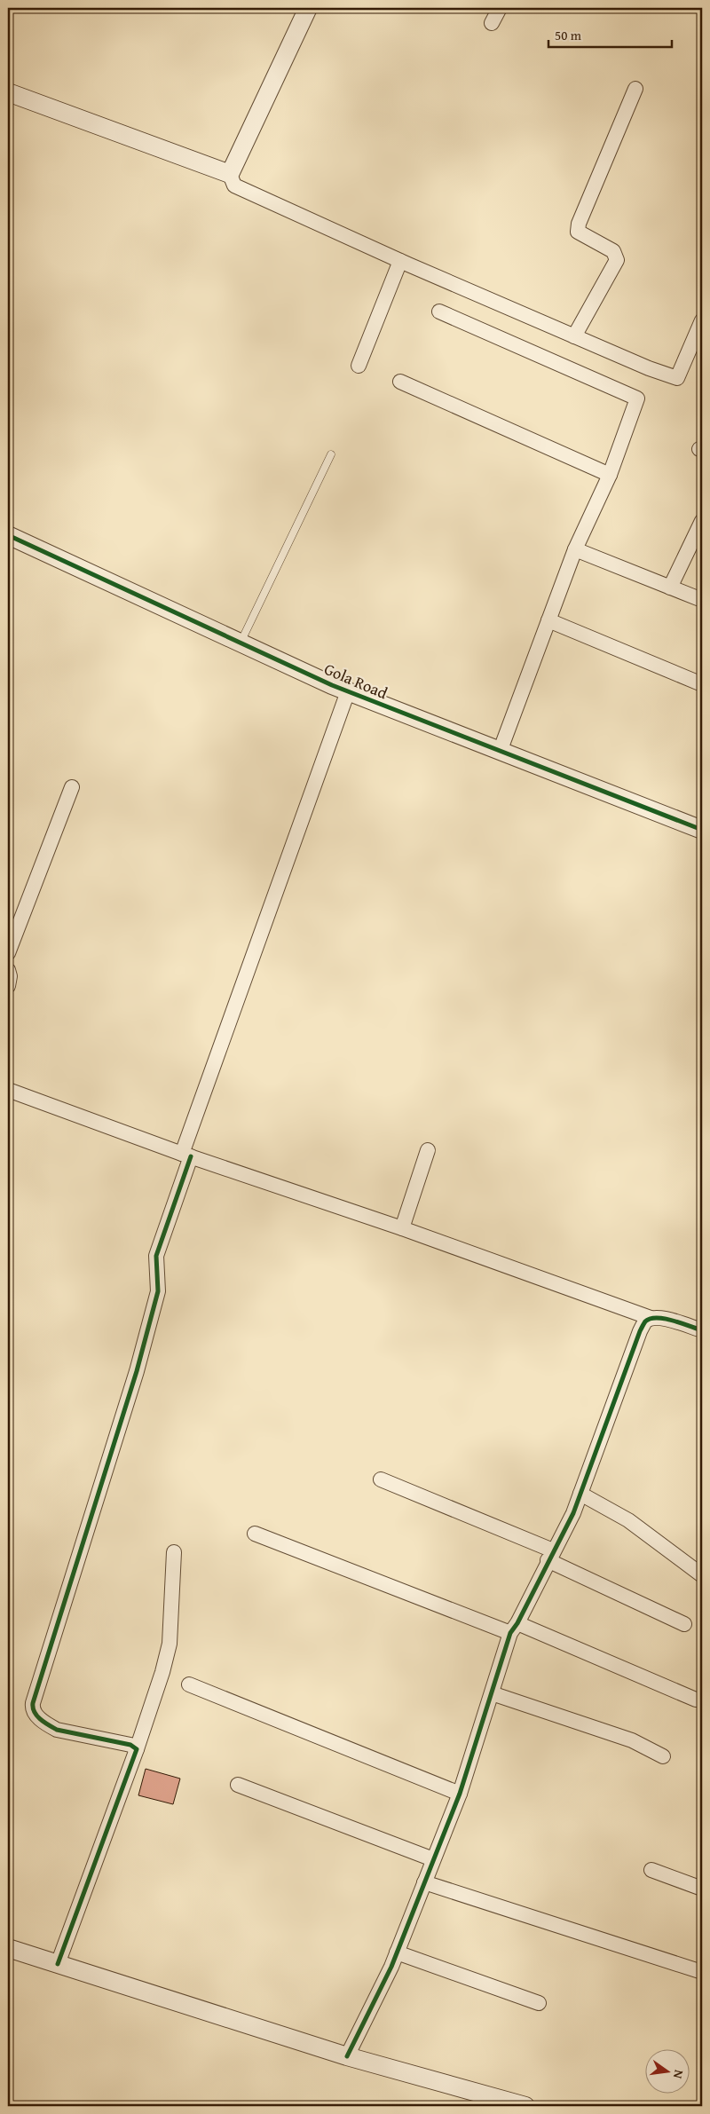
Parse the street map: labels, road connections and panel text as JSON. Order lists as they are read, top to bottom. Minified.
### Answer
{"streets":{"street":["Gola Road"]},"scale_bar":"50 m","north":"right"}
